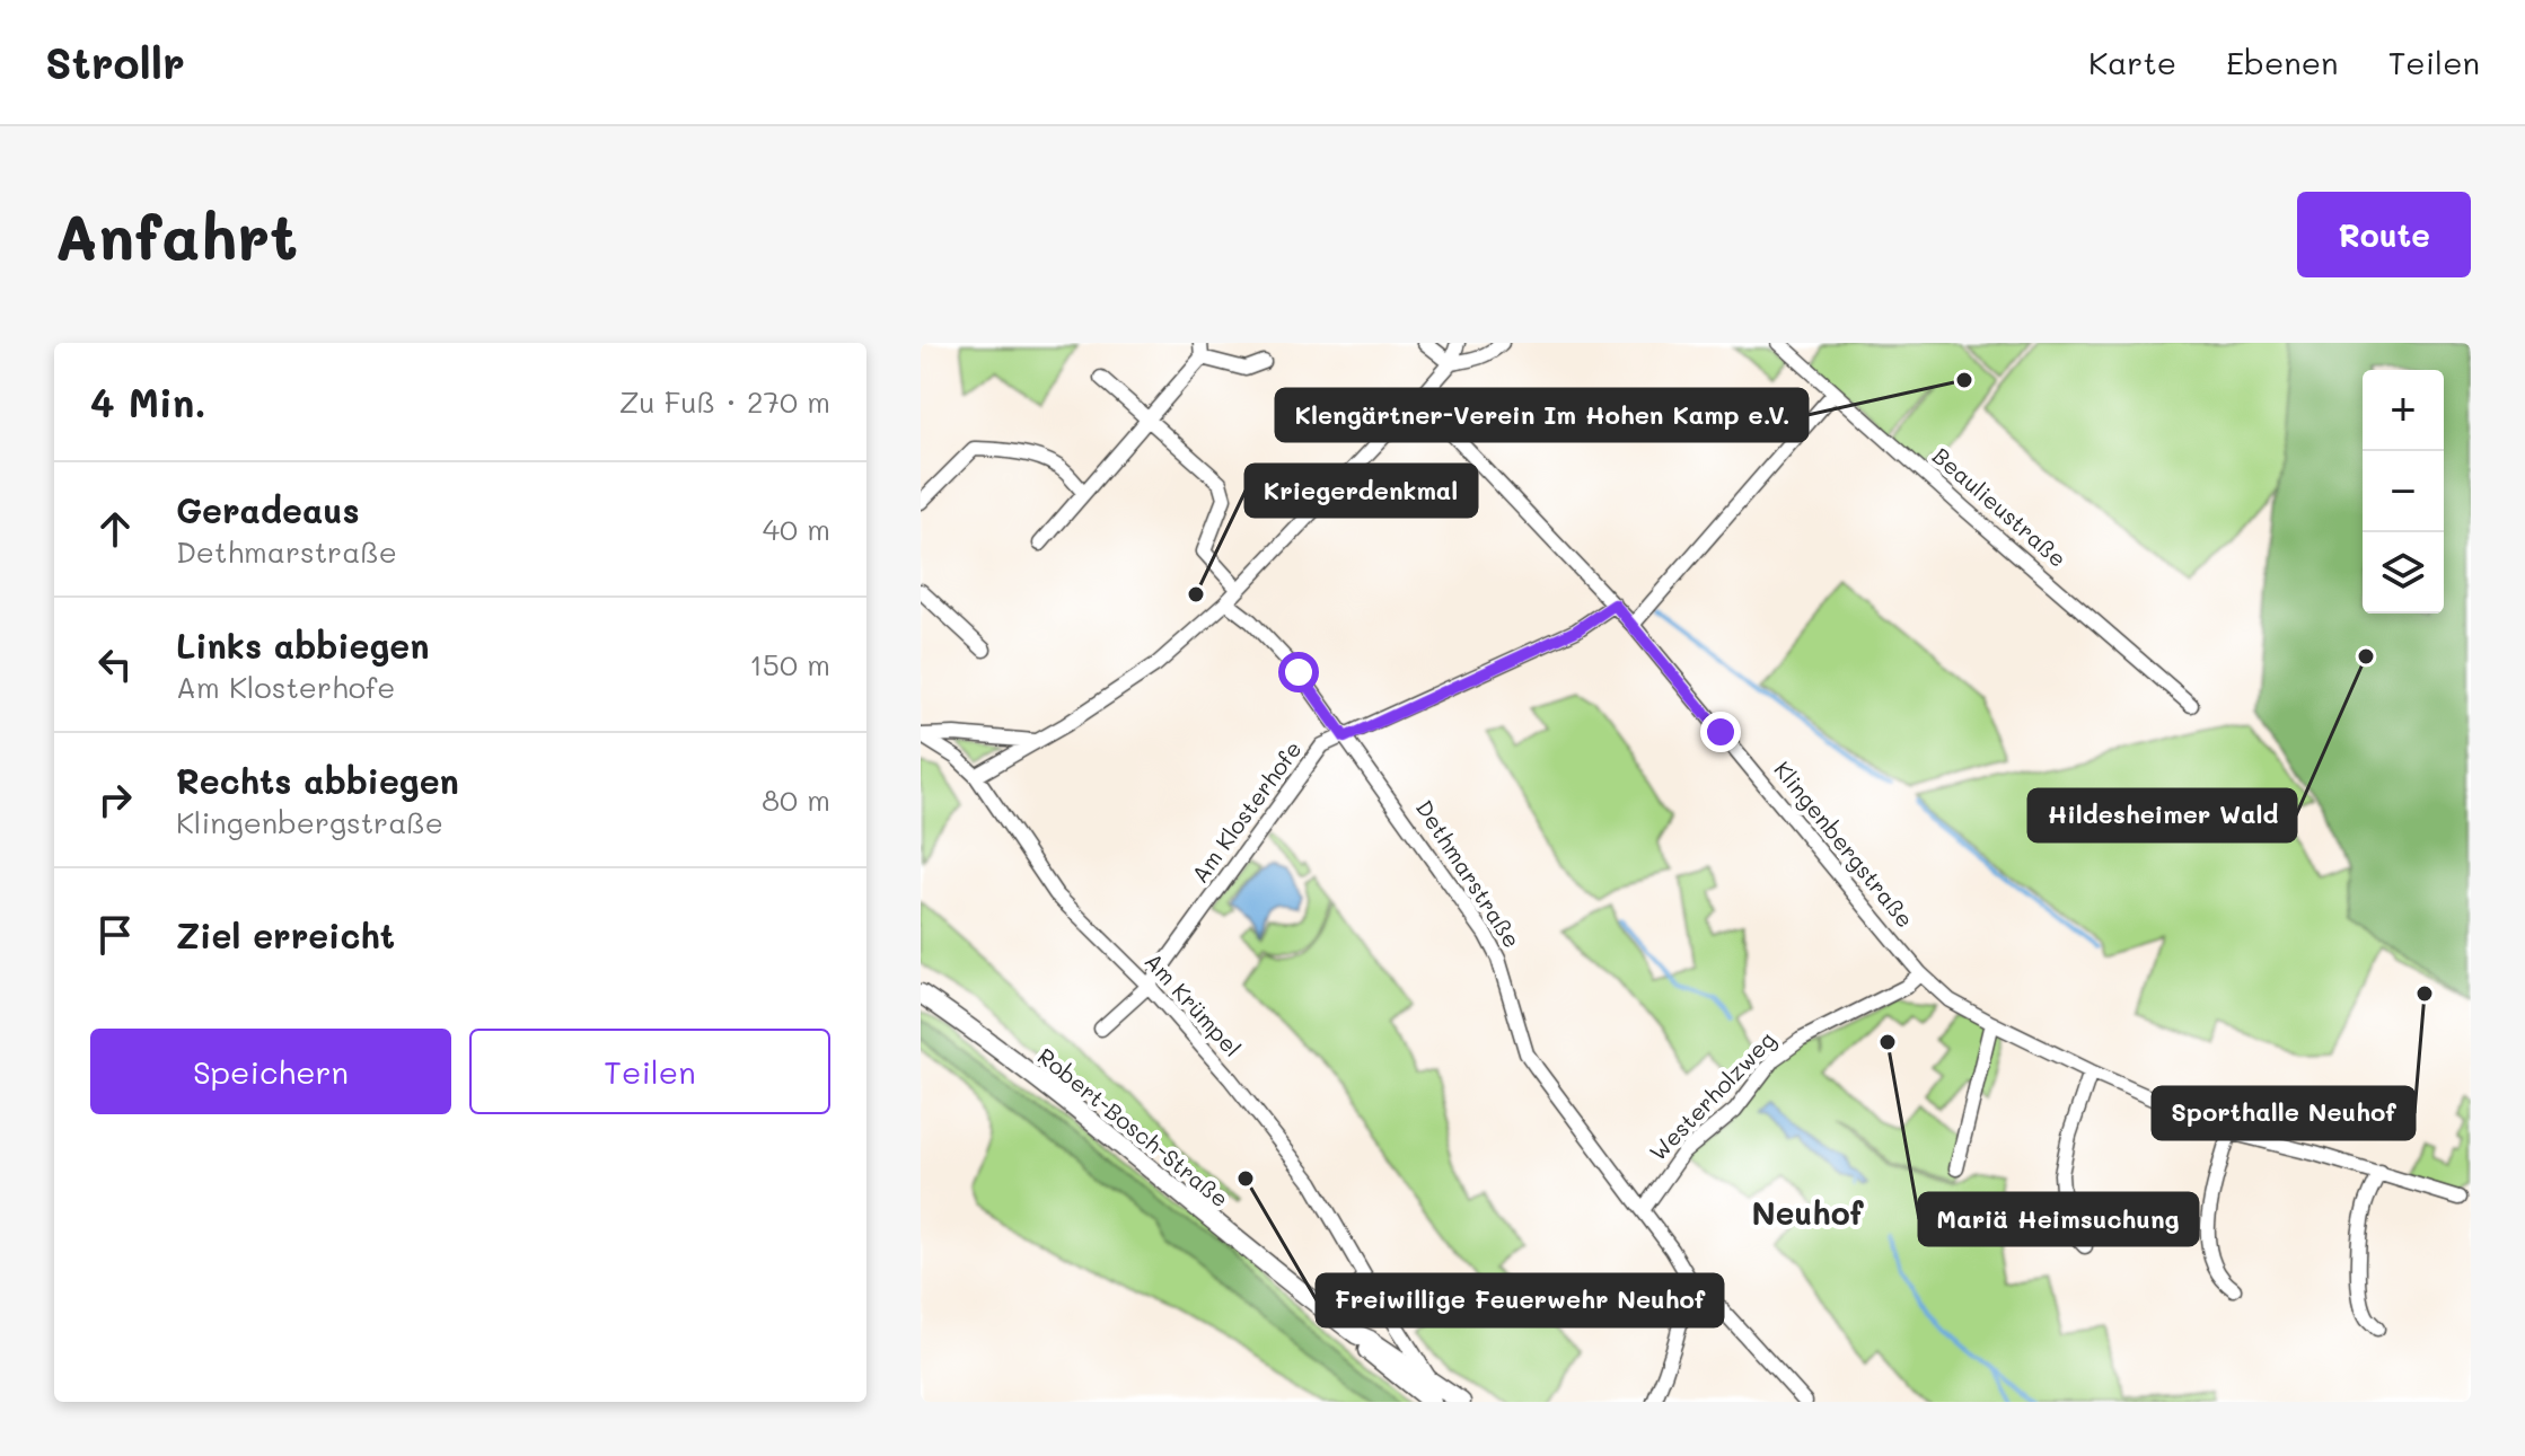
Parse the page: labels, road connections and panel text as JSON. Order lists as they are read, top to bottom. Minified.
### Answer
{"streets":{"main road":["Robert-Bosch-Straße"],"street":["Beaulieustraße","Am Klosterhofe","Klingenbergstraße","Dethmarstraße","Am Krümpel","Westerholzweg"]},"crossings":[["Am Klosterhofe","Klingenbergstraße"],["Am Klosterhofe","Dethmarstraße"],["Am Klosterhofe","Am Krümpel"],["Klingenbergstraße","Westerholzweg"],["Dethmarstraße","Westerholzweg"],["Am Krümpel","Robert-Bosch-Straße"]],"districts":["Neuhof"],"places":["Klengärtner-Verein Im Hohen Kamp e.V.","Kriegerdenkmal","Hildesheimer Wald","Sporthalle Neuhof","Mariä Heimsuchung","Freiwillige Feuerwehr Neuhof"],"page":{"header":"Strollr","nav":["Karte","Ebenen","Teilen"],"buttons":["Route",["Speichern","Teilen"]],"title":"Anfahrt","heading":["4 Min.","Zu Fuß · 270 m"],"map_buttons":["+","−"],"list":[["Geradeaus","Dethmarstraße","40 m"],["Links abbiegen","Am Klosterhofe","150 m"],["Rechts abbiegen","Klingenbergstraße","80 m"],"Ziel erreicht"]}}
